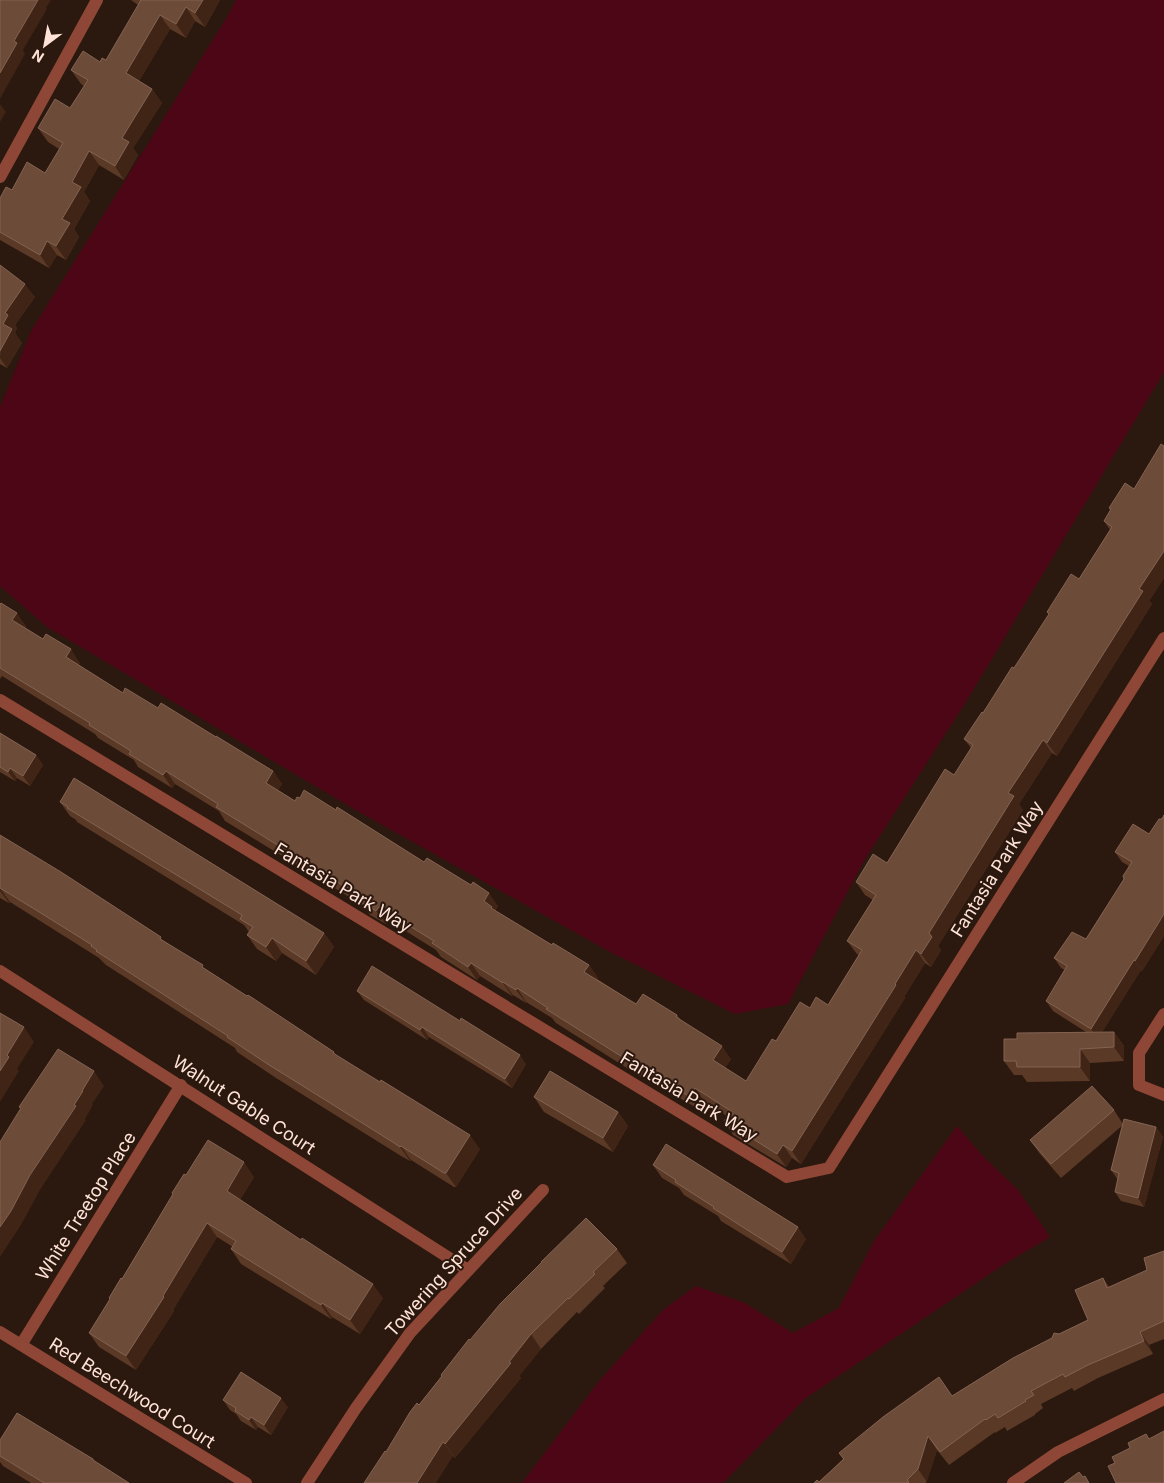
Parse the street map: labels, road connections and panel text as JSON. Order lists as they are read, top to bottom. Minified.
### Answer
{"streets":{"street":["Fantasia Park Way","Walnut Gable Court","White Treetop Place","Towering Spruce Drive","Red Beechwood Court"]},"crossings":[["Walnut Gable Court","White Treetop Place"],["Walnut Gable Court","Towering Spruce Drive"],["White Treetop Place","Red Beechwood Court"]],"north":"bottom left"}
